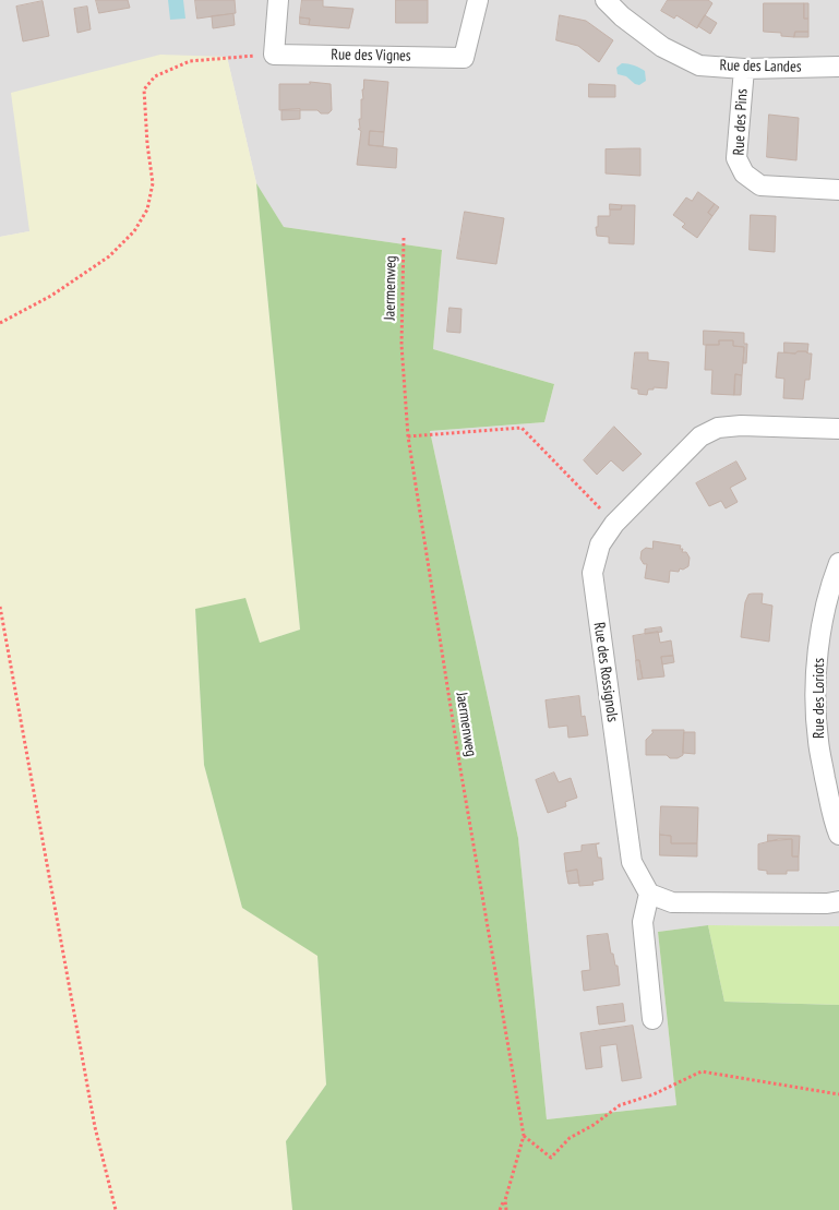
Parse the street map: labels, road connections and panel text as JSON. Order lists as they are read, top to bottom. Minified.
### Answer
{"streets":{"street":["Rue des Vignes","Rue des Landes","Rue des Pins","Rue des Rossignols","Rue des Loriots"],"path":["Jaermenweg"]},"crossings":[["Rue des Landes","Rue des Pins"]]}
